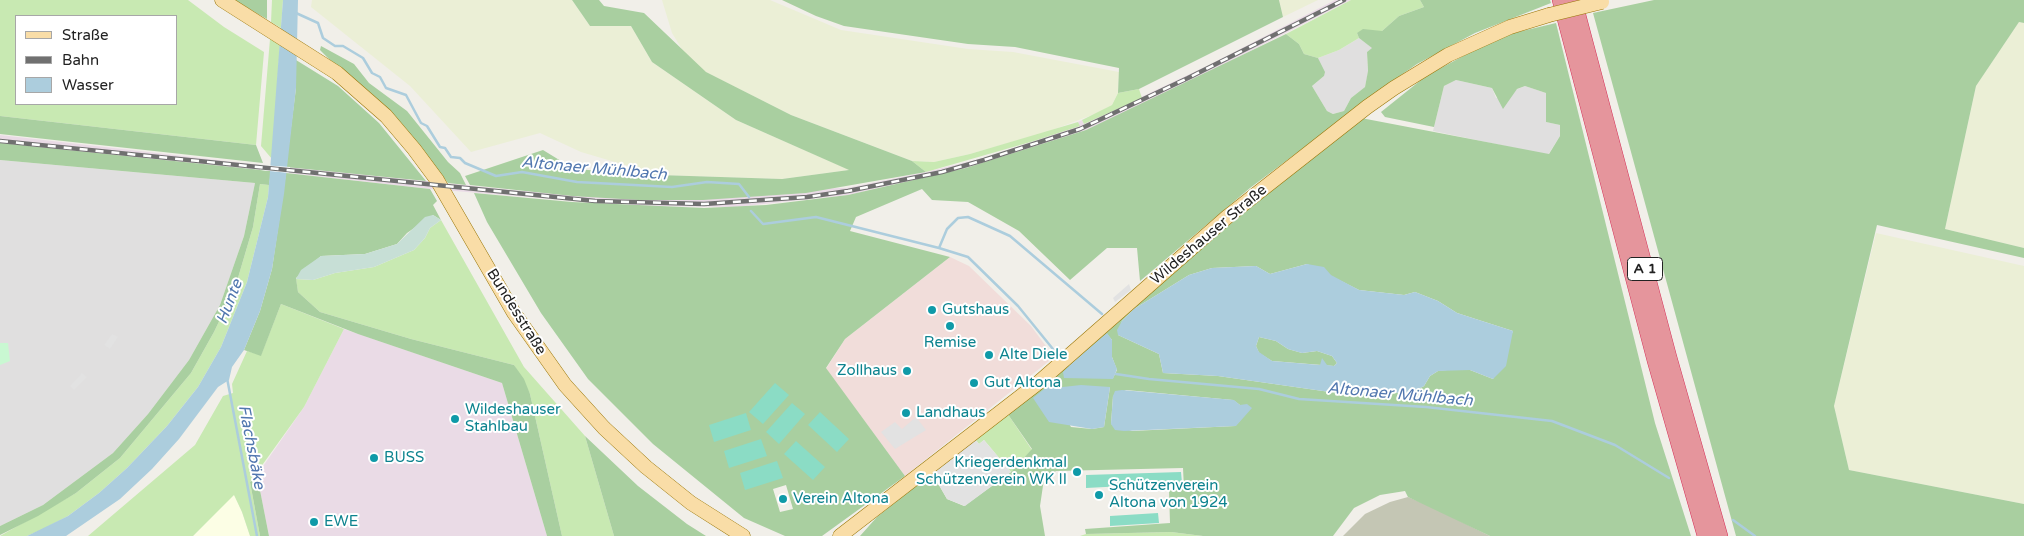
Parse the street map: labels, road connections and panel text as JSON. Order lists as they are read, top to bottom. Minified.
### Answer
{"streets":{"highway":["A 1"],"main road":["Wildeshauser Straße","Bundesstraße"]},"water":["Altonaer Mühlbach","Hunte","Flachsbäke"],"places":["Gutshaus","Remise","Alte Diele","Zollhaus","Gut Altona","Landhaus","Wildeshauser Stahlbau","BUSS","Kriegerdenkmal Schützenverein WK II","Schützenverein Altona von 1924","Verein Altona","EWE"],"legend":["Straße","Bahn","Wasser"]}
